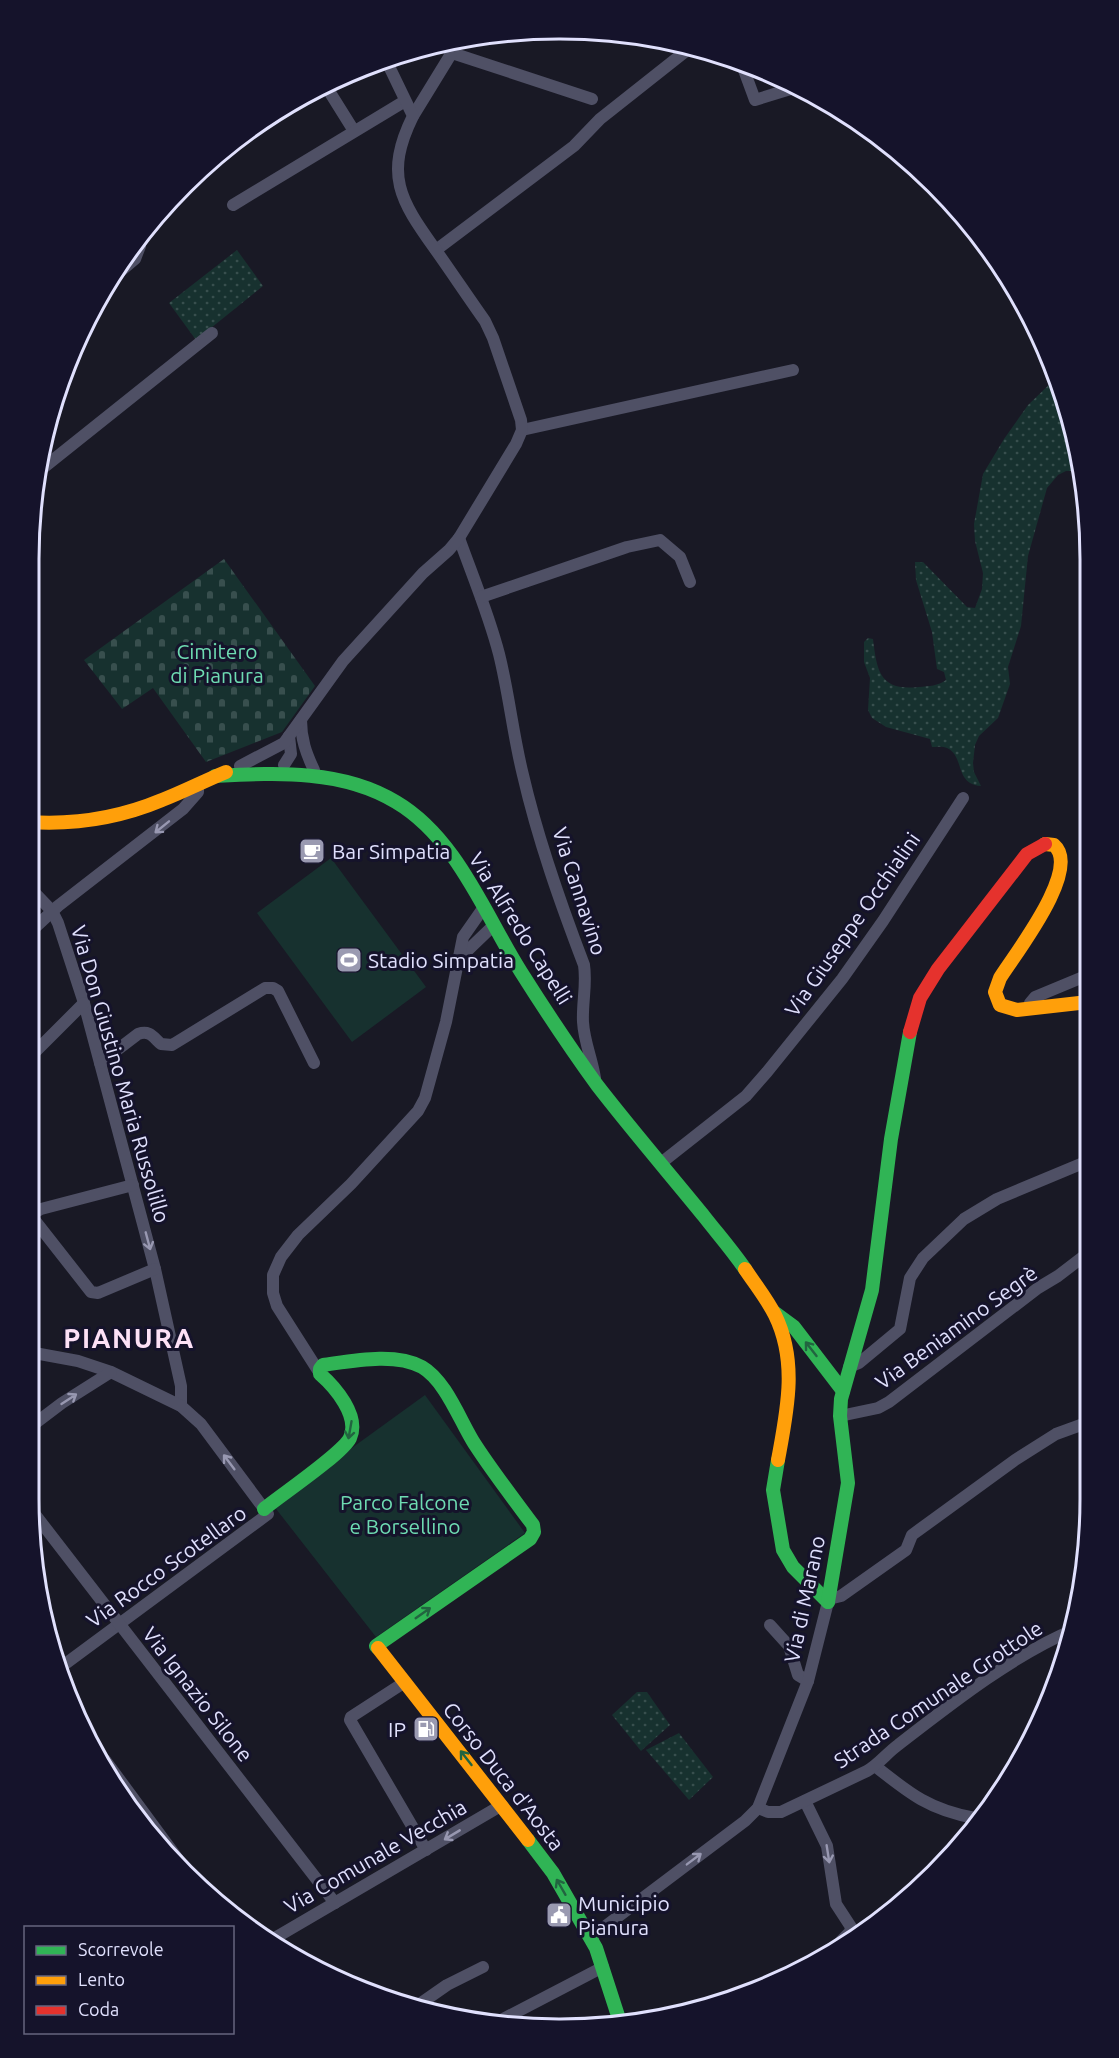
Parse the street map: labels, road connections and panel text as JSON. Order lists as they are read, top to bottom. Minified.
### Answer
{"streets":{"street":["Via Cannavino","Via Giuseppe Occhialini","Via Alfredo Capelli","Via Don Giustino Maria Russolillo","Via Beniamino Segrè","Via Rocco Scotellaro","Via di Marano","Via Ignazio Silone","Strada Comunale Grottole","Corso Duca d'Aosta","Via Comunale Vecchia"]},"crossings":[["Via Cannavino","Via Giuseppe Occhialini"],["Via Cannavino","Via Alfredo Capelli"],["Via Cannavino","Via di Marano"],["Via Alfredo Capelli","Via Don Giustino Maria Russolillo"],["Via Beniamino Segrè","Via di Marano"],["Via Rocco Scotellaro","Via Ignazio Silone"],["Via di Marano","Strada Comunale Grottole"],["Via Ignazio Silone","Via Comunale Vecchia"],["Corso Duca d'Aosta","Via Comunale Vecchia"]],"districts":["PIANURA"],"parks":["Cimitero di Pianura","Parco Falcone e Borsellino"],"places":{"cafe":["Bar Simpatia"],"sports":["Stadio Simpatia"],"fuel station":["IP"],"public building":["Municipio Pianura"]},"legend":["Scorrevole","Lento","Coda"]}
